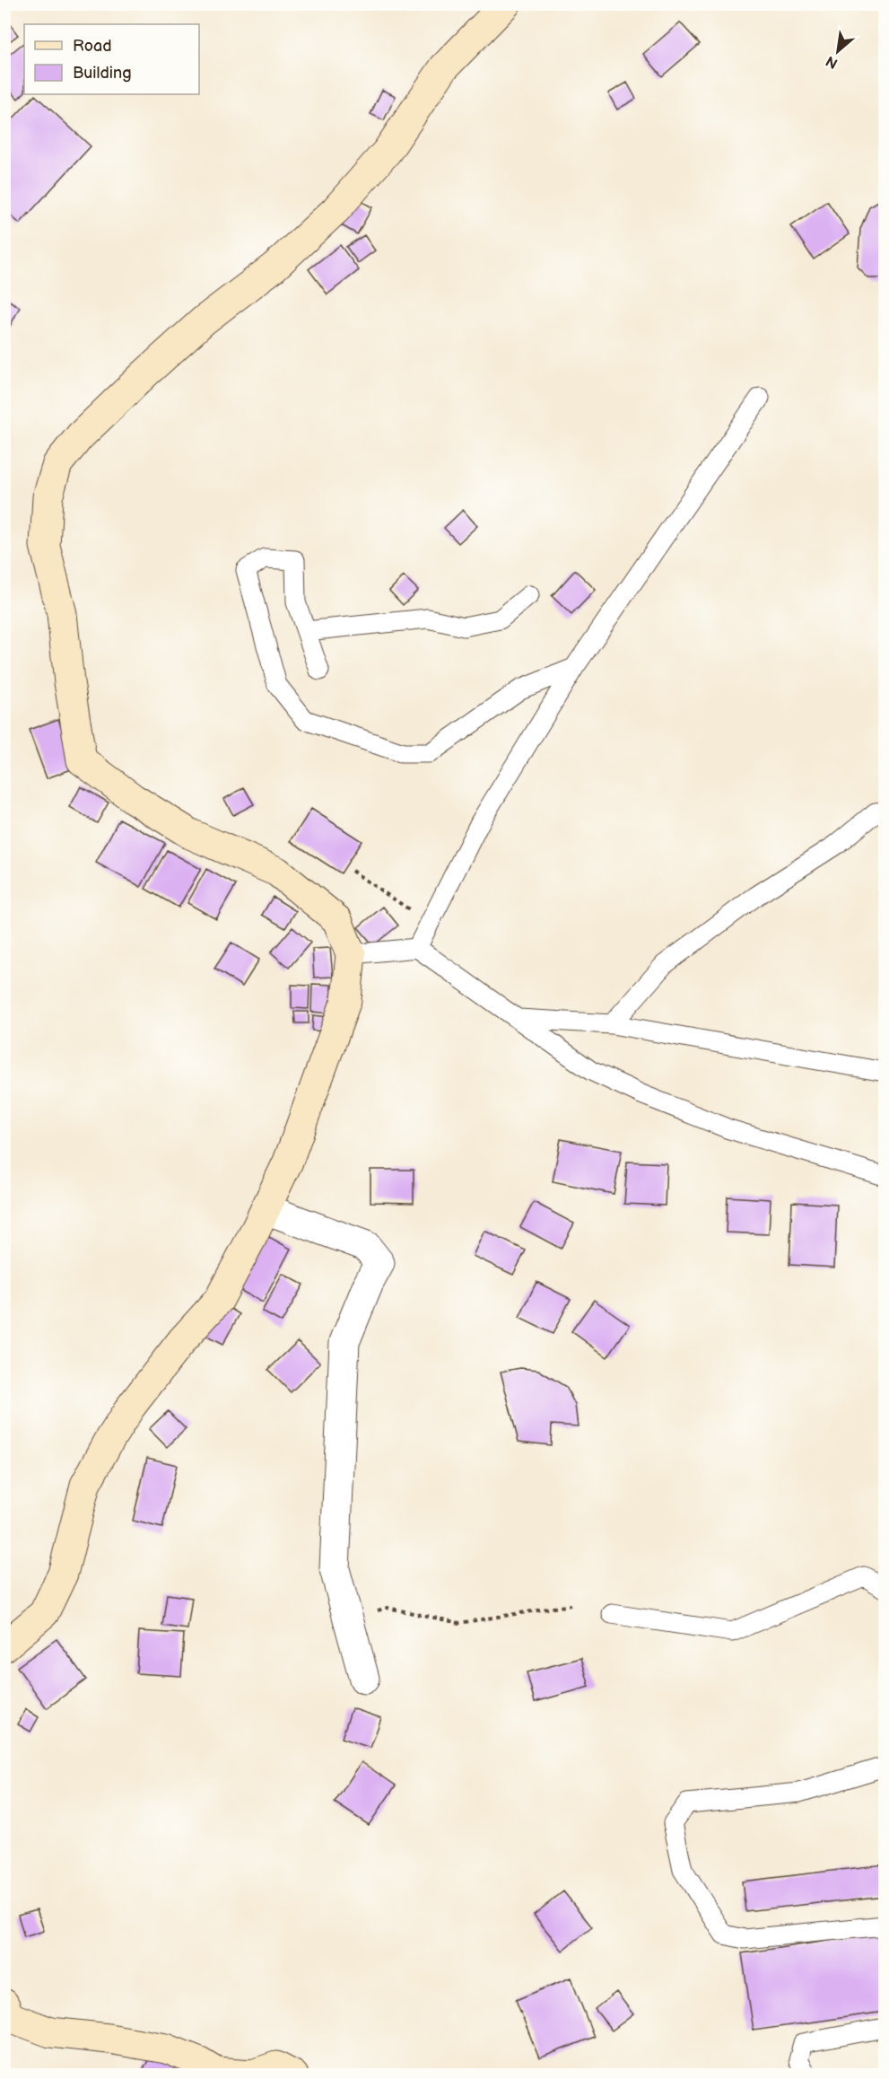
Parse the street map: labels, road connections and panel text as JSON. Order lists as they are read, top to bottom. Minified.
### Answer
{"legend":["Road","Building"],"north":"bottom left"}
